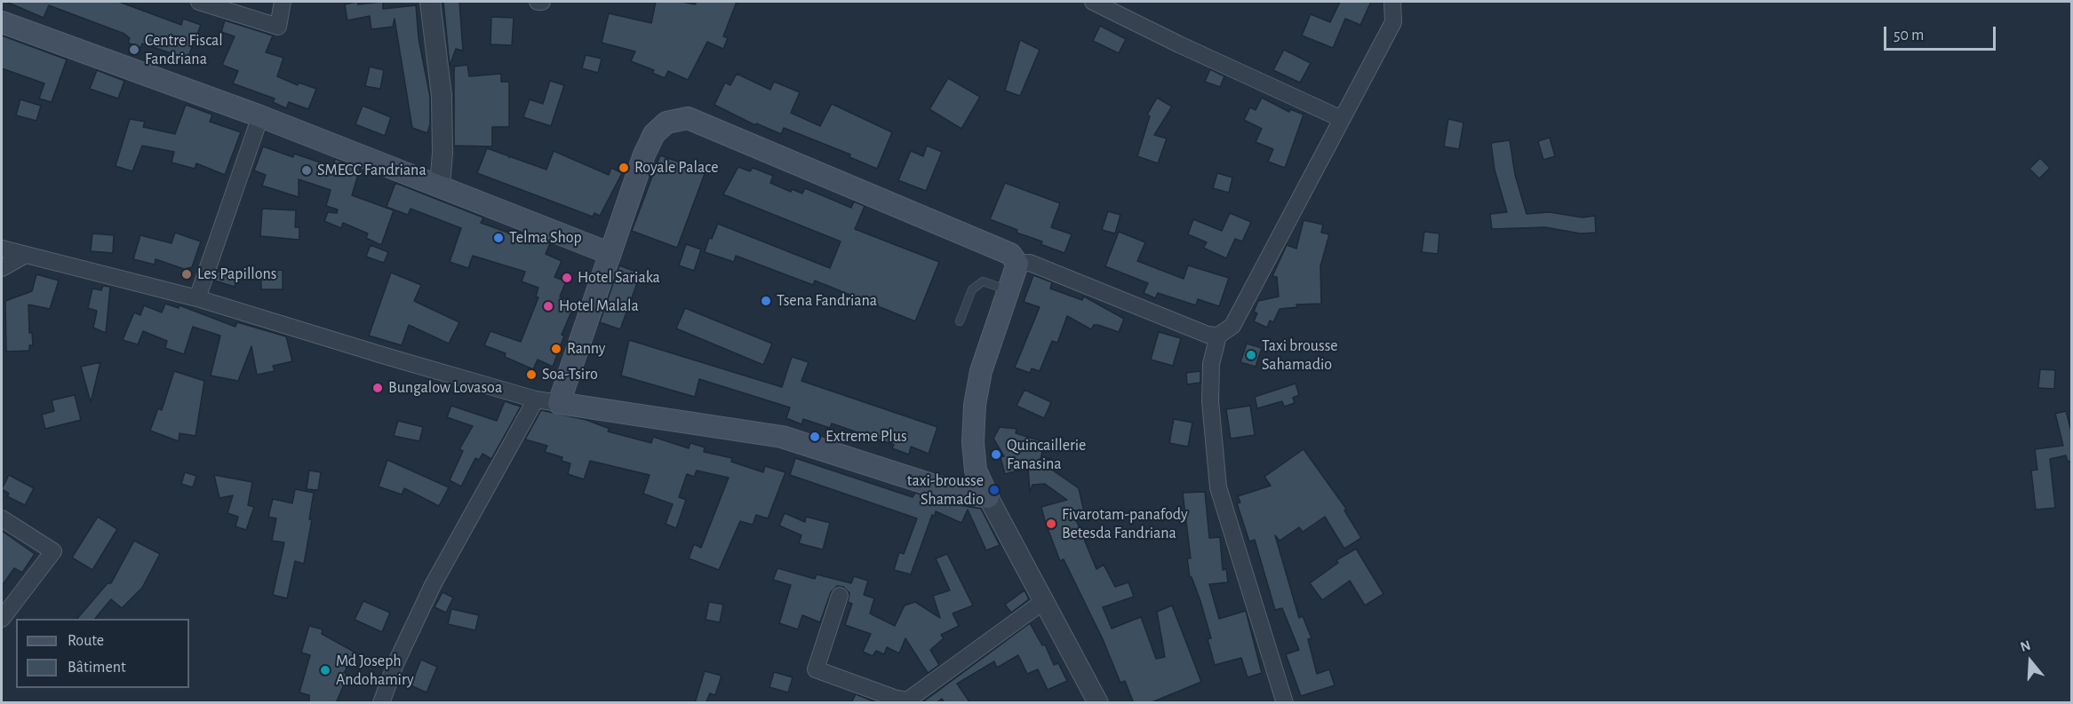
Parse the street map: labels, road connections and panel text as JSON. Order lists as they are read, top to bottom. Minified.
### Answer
{"places":["Centre Fiscal Fandriana","Royale Palace","SMECC Fandriana","Telma Shop","Les Papillons","Hotel Sariaka","Tsena Fandriana","Hotel Malala","Ranny","Taxi brousse Sahamadio","Soa-Tsiro","Bungalow Lovasoa","Extreme Plus","Quincaillerie Fanasina","taxi-brousse Shamadio","Fivarotam-panafody Betesda Fandriana","Md Joseph Andohamiry"],"legend":["Route","Bâtiment"],"scale_bar":"50 m","north":"top"}
